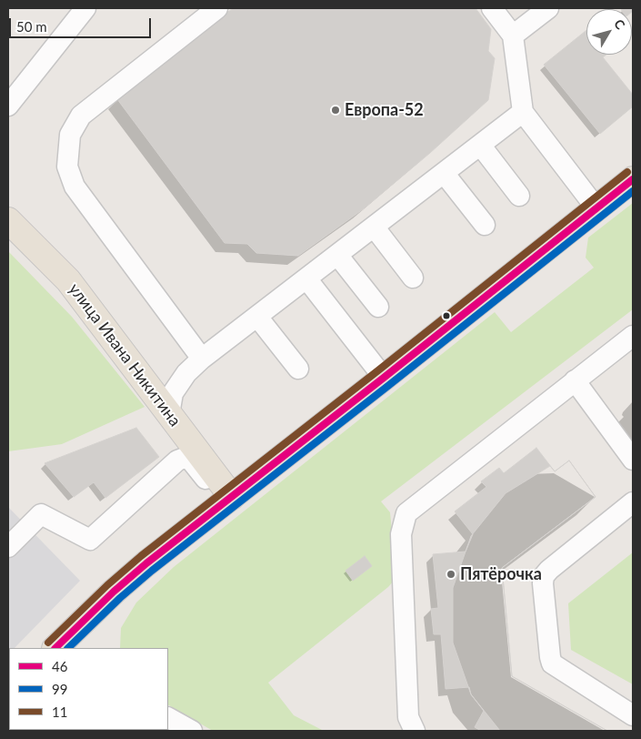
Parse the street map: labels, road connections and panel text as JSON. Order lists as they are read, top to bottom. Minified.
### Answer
{"streets":{"main road":["улица Ивана Никитина"]},"places":["Европа-52","Пятёрочка"],"lines":["transit line 11","transit line 46","transit line 99"],"legend":["46","99","11"],"scale_bar":"50 m","north":"top right"}
